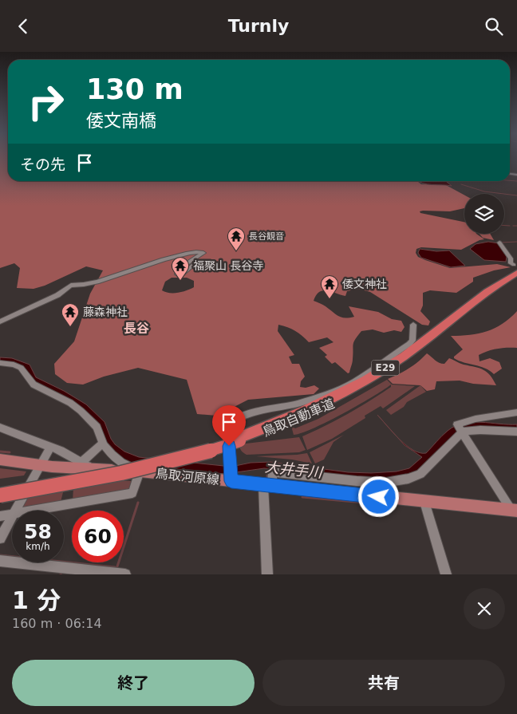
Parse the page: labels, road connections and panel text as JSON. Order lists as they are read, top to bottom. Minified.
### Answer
{"streets":{"highway":["E29","鳥取自動車道"],"main road":["鳥取河原線"]},"districts":["長谷"],"water":["大井手川"],"places":{"temple":["長谷観音","福聚山 長谷寺","倭文神社","藤森神社"]},"page":{"header":"Turnly","turn":["130 m","倭文南橋"],"then":"その先","speed":"58 km/h","limit":"60","heading":["1 分","160 m · 06:14"],"buttons":["終了","共有"]}}
